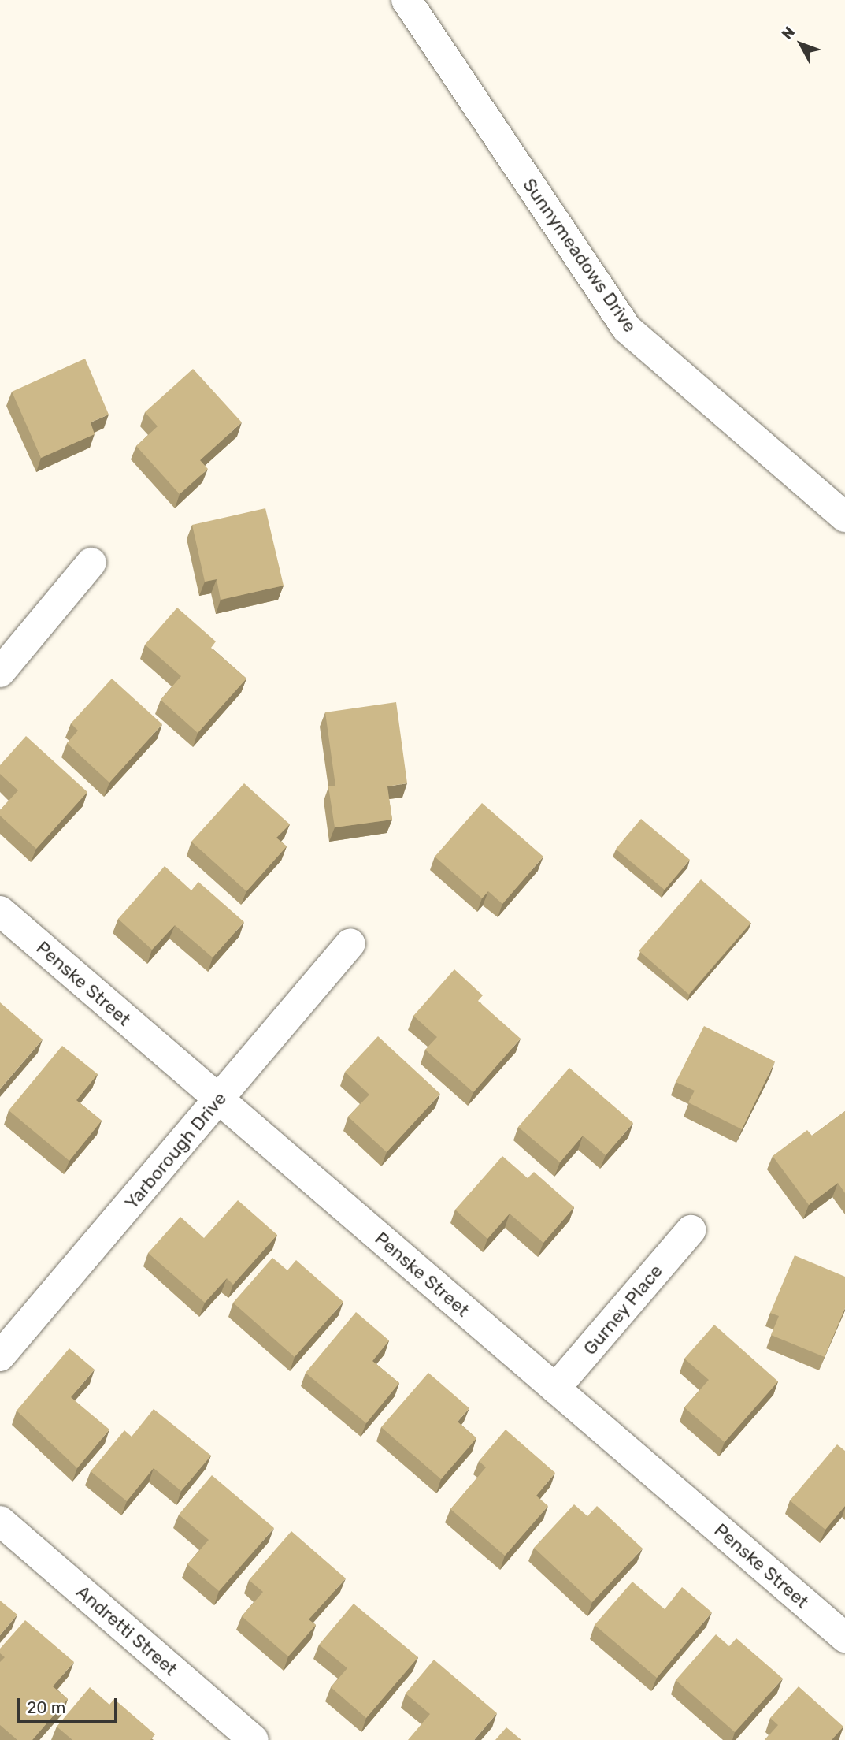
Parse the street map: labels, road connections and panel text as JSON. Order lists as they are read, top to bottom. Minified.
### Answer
{"streets":{"street":["Sunnymeadows Drive","Penske Street","Yarborough Drive","Gurney Place","Andretti Street"]},"crossings":[["Penske Street","Yarborough Drive"],["Penske Street","Gurney Place"]],"scale_bar":"20 m","north":"top left"}
